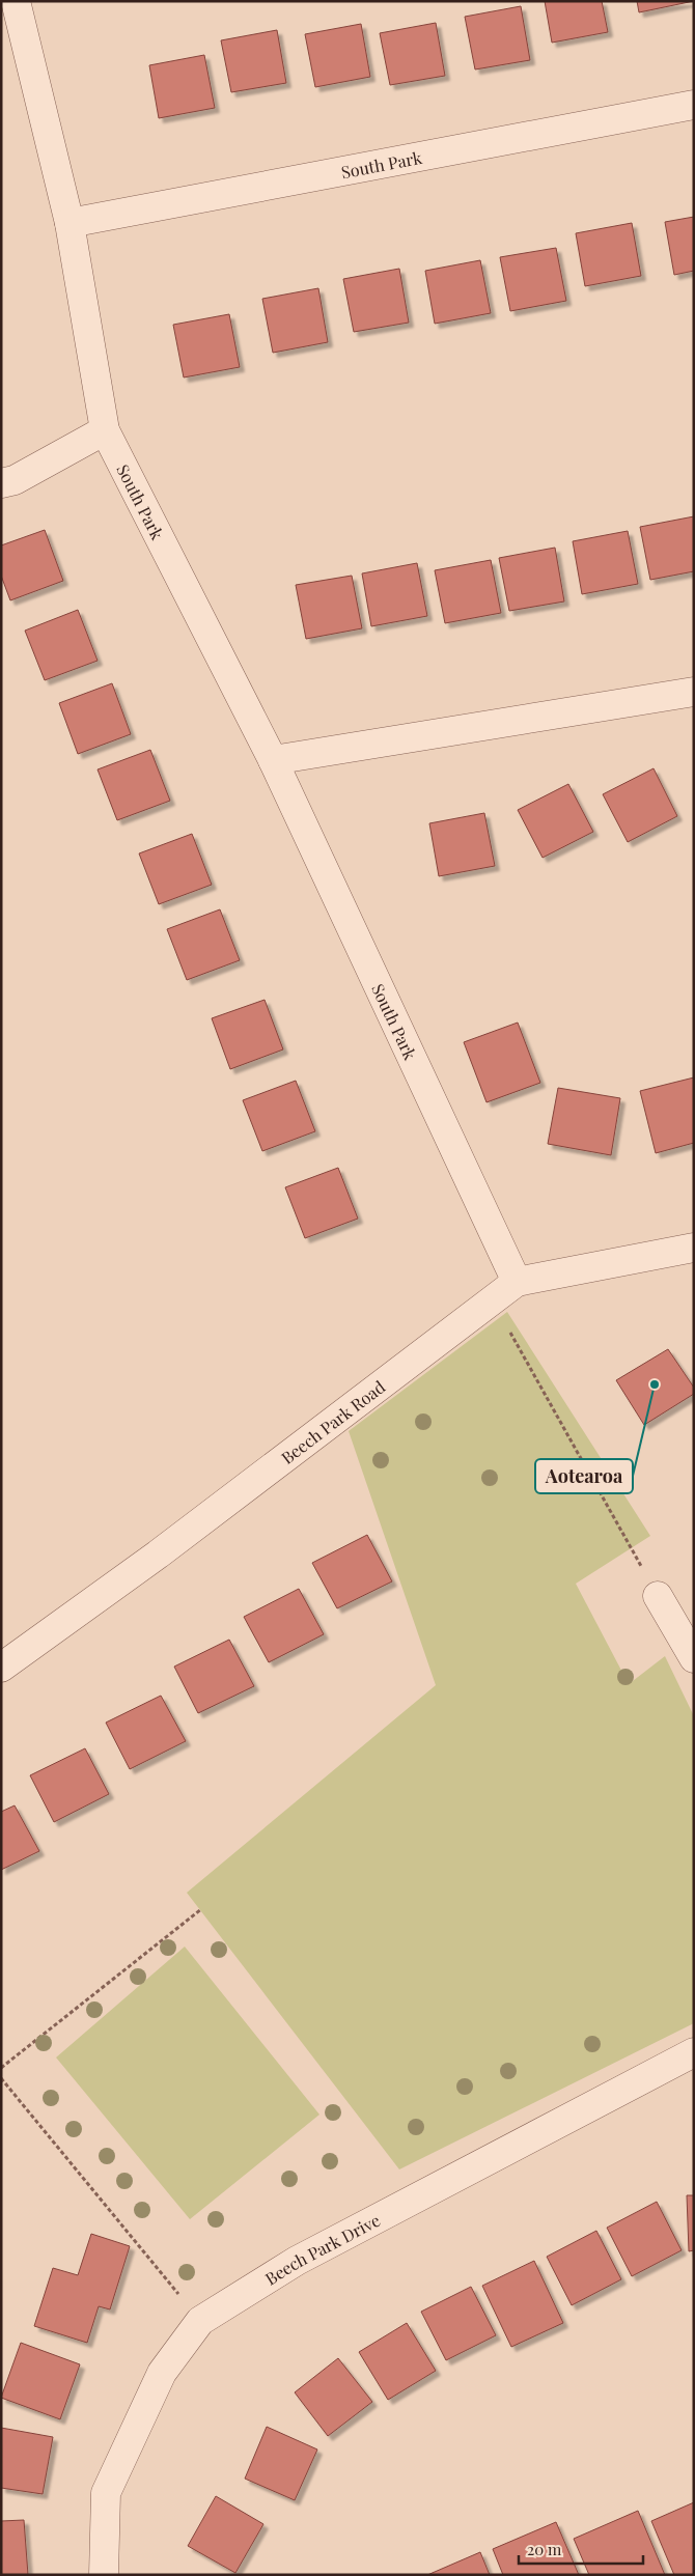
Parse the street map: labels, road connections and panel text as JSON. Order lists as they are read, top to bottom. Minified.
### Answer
{"streets":{"street":["South Park","Beech Park Road","Beech Park Drive"]},"crossings":[["South Park","Beech Park Road"]],"places":["Aotearoa"],"scale_bar":"20 m"}
